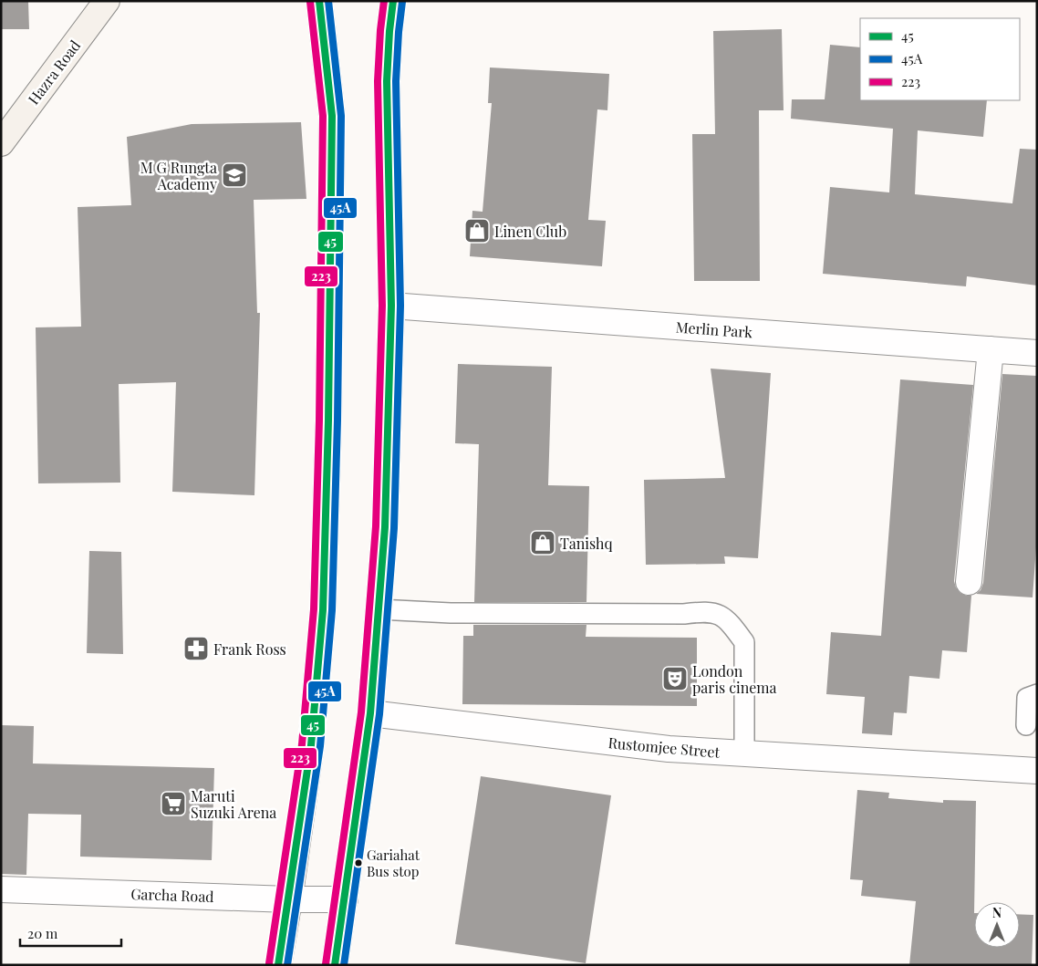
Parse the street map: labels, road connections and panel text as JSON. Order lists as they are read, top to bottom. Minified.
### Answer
{"streets":{"main road":["Hazra Road"],"street":["Merlin Park","Rustomjee Street","Garcha Road"]},"places":{"school or university":["M G Rungta Academy"],"shop":["Linen Club","Tanishq"],"pharmacy":["Frank Ross"],"theatre":["London paris cinema"],"supermarket":["Maruti Suzuki Arena"],"other":["Gariahat Bus stop"]},"lines":["transit line 45","transit line 45A","transit line 223"],"legend":["45","45A","223"],"scale_bar":"20 m","north":"top"}
